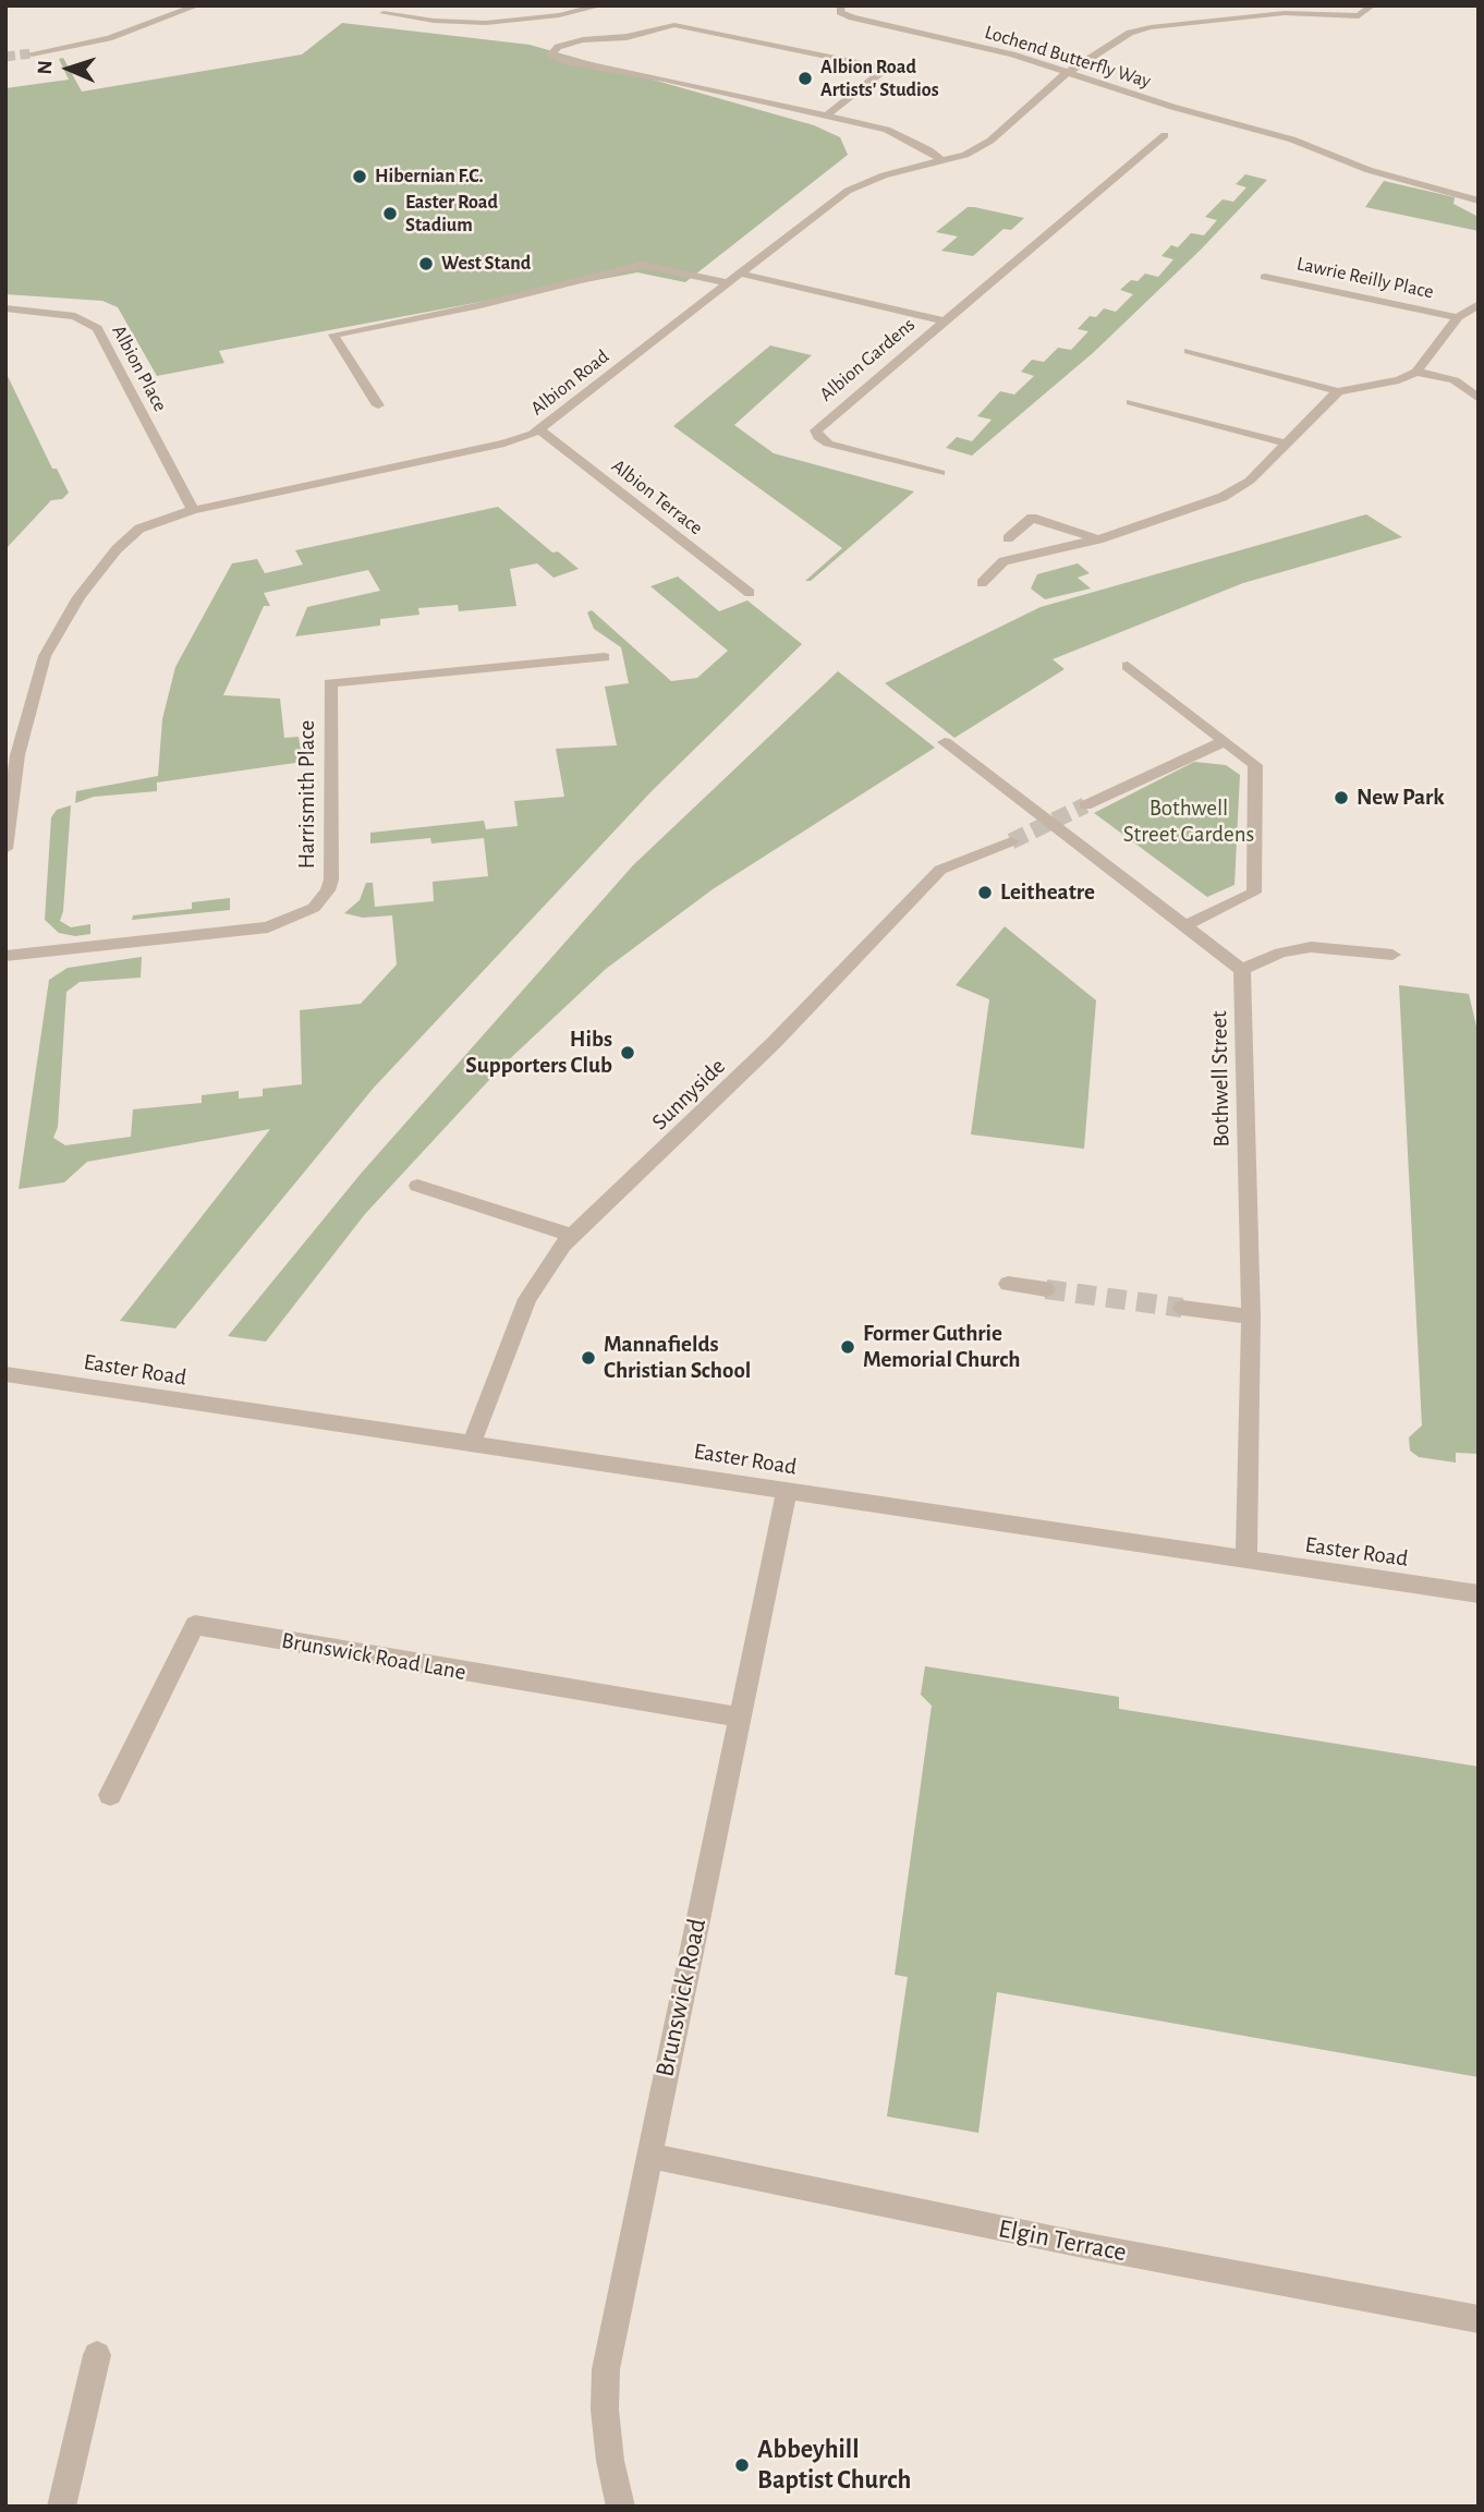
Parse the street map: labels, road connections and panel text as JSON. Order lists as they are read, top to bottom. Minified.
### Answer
{"streets":{"street":["Lochend Butterfly Way","Lawrie Reilly Place","Albion Gardens","Albion Place","Albion Road","Albion Terrace","Harrismith Place","Bothwell Street","Sunnyside","Easter Road","Brunswick Road Lane","Brunswick Road","Elgin Terrace"]},"crossings":[["Lochend Butterfly Way","Albion Road"],["Albion Gardens","Albion Road"],["Albion Place","Albion Road"],["Albion Road","Albion Terrace"],["Bothwell Street","Easter Road"],["Sunnyside","Easter Road"],["Easter Road","Brunswick Road"],["Brunswick Road Lane","Brunswick Road"],["Brunswick Road","Elgin Terrace"]],"parks":["Bothwell Street Gardens"],"places":["Albion Road Artists' Studios","Hibernian F.C.","Easter Road Stadium","West Stand","New Park","Leitheatre","Hibs Supporters Club","Former Guthrie Memorial Church","Mannafields Christian School","Abbeyhill Baptist Church"],"north":"left"}
